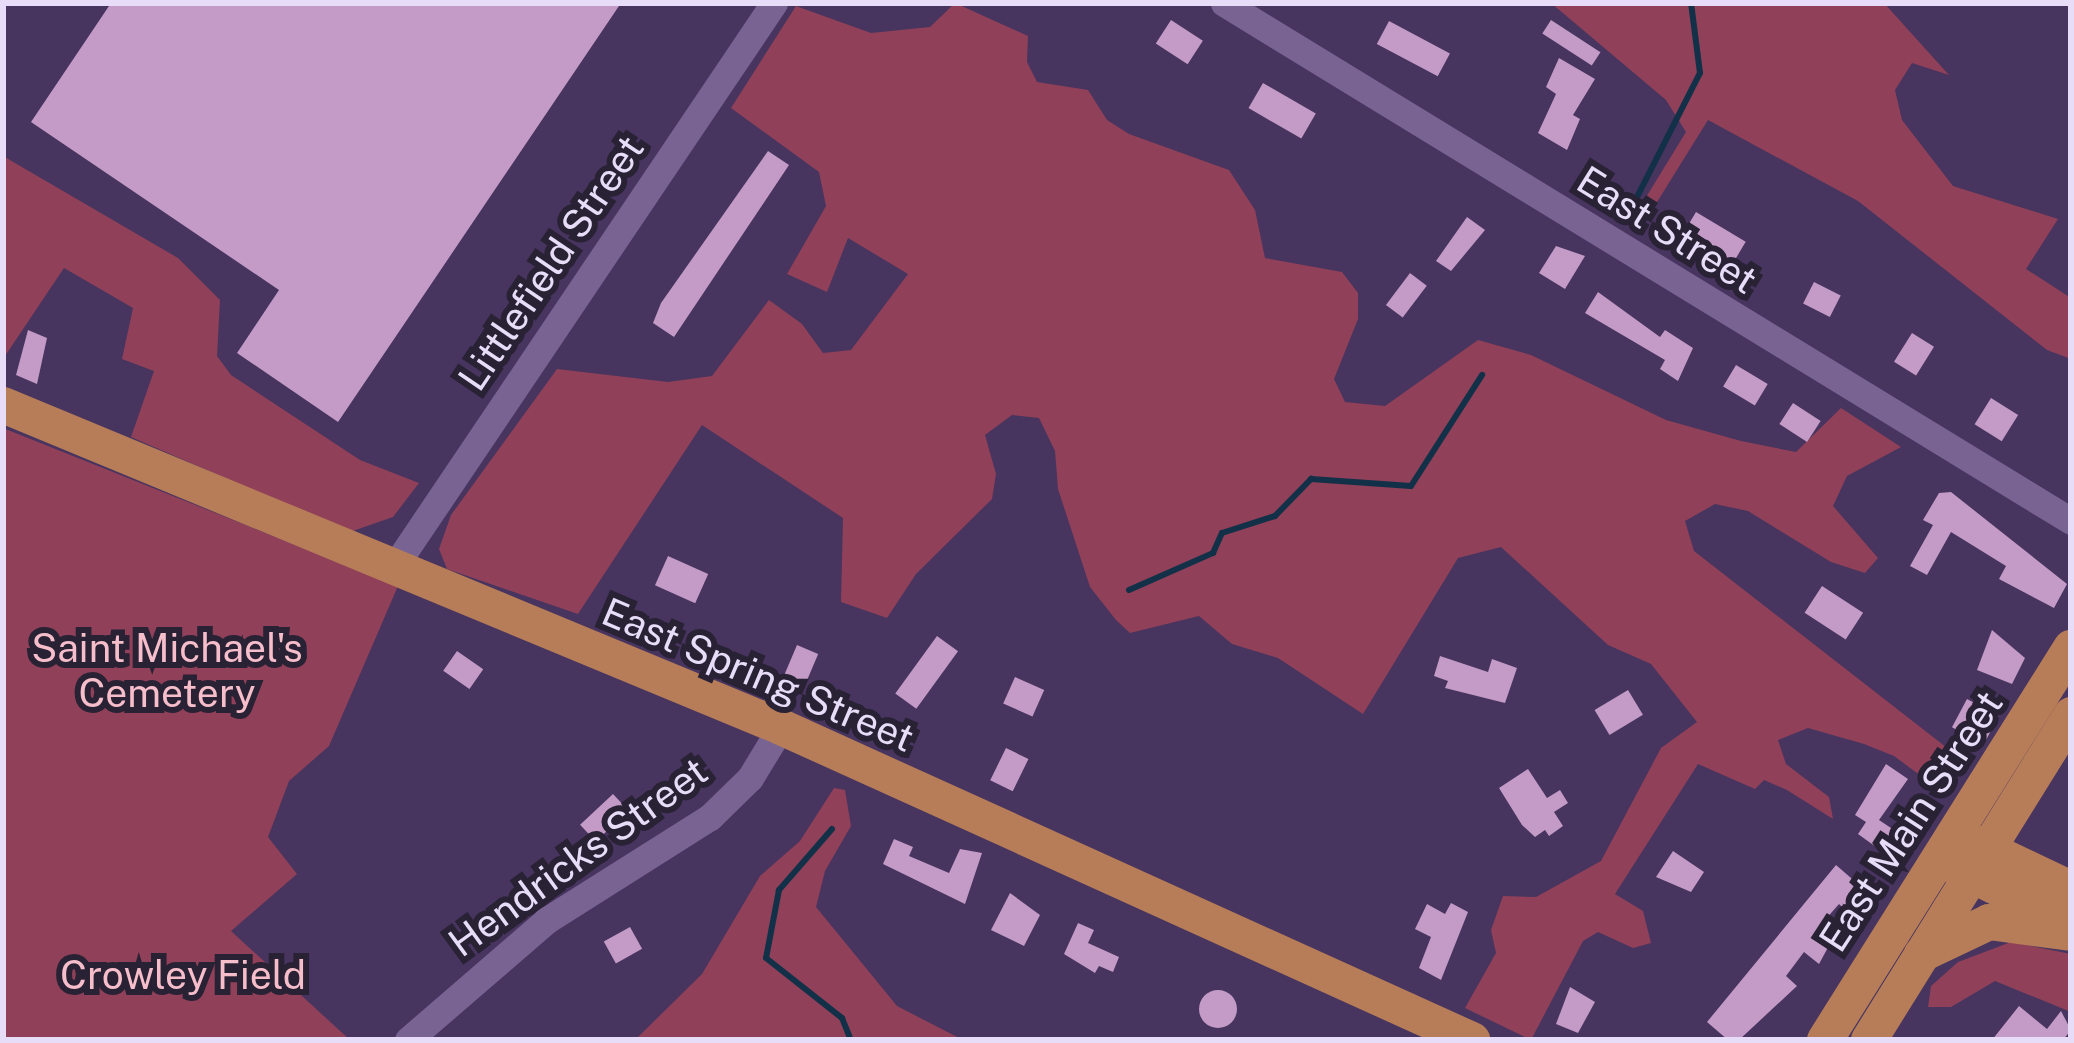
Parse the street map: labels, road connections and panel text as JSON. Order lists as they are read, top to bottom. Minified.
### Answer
{"streets":{"main road":["East Spring Street","East Main Street"],"street":["East Street","Littlefield Street","Hendricks Street"]},"crossings":[["Littlefield Street","East Spring Street"],["East Spring Street","Hendricks Street"]],"parks":["Saint Michael's Cemetery","Crowley Field"]}
